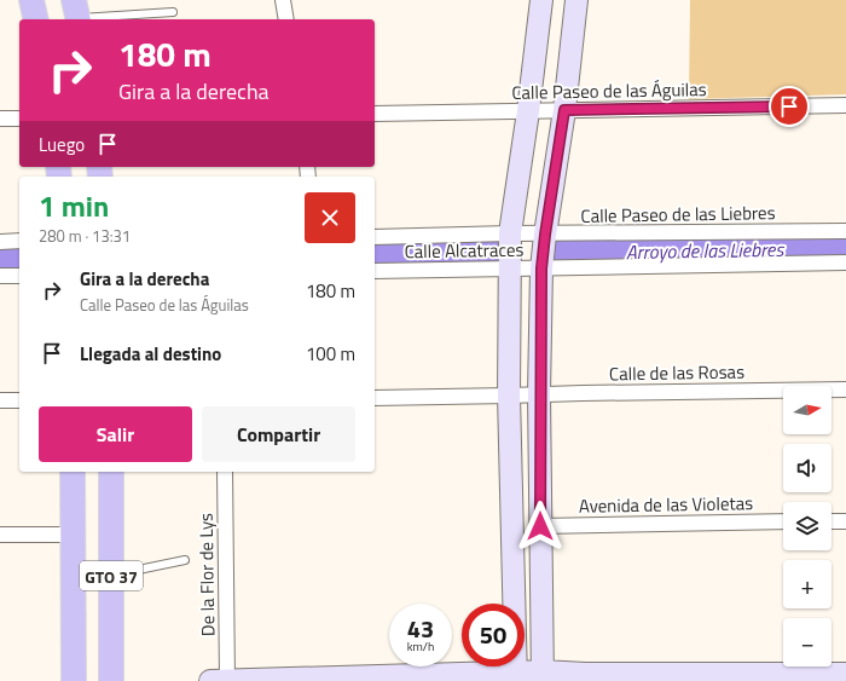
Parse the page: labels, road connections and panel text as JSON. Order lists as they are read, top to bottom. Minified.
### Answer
{"streets":{"main road":["GTO 37"],"street":["Calle Paseo de las Águilas","Calle Paseo de las Liebres","Calle Alcatraces","Calle de las Rosas","Avenida de las Violetas","De la Flor de Lys"]},"water":["Arroyo de las Liebres"],"north":"right","page":{"turn":["180 m","Gira a la derecha"],"then":"Luego","heading":["1 min","280 m · 13:31"],"list":[{"name":"Gira a la derecha","note":"Calle Paseo de las Águilas","value":"180 m"},{"name":"Llegada al destino","value":"100 m"}],"map_buttons":["+","−"],"buttons":["Salir","Compartir"],"speed":"43 km/h","limit":"50"}}
